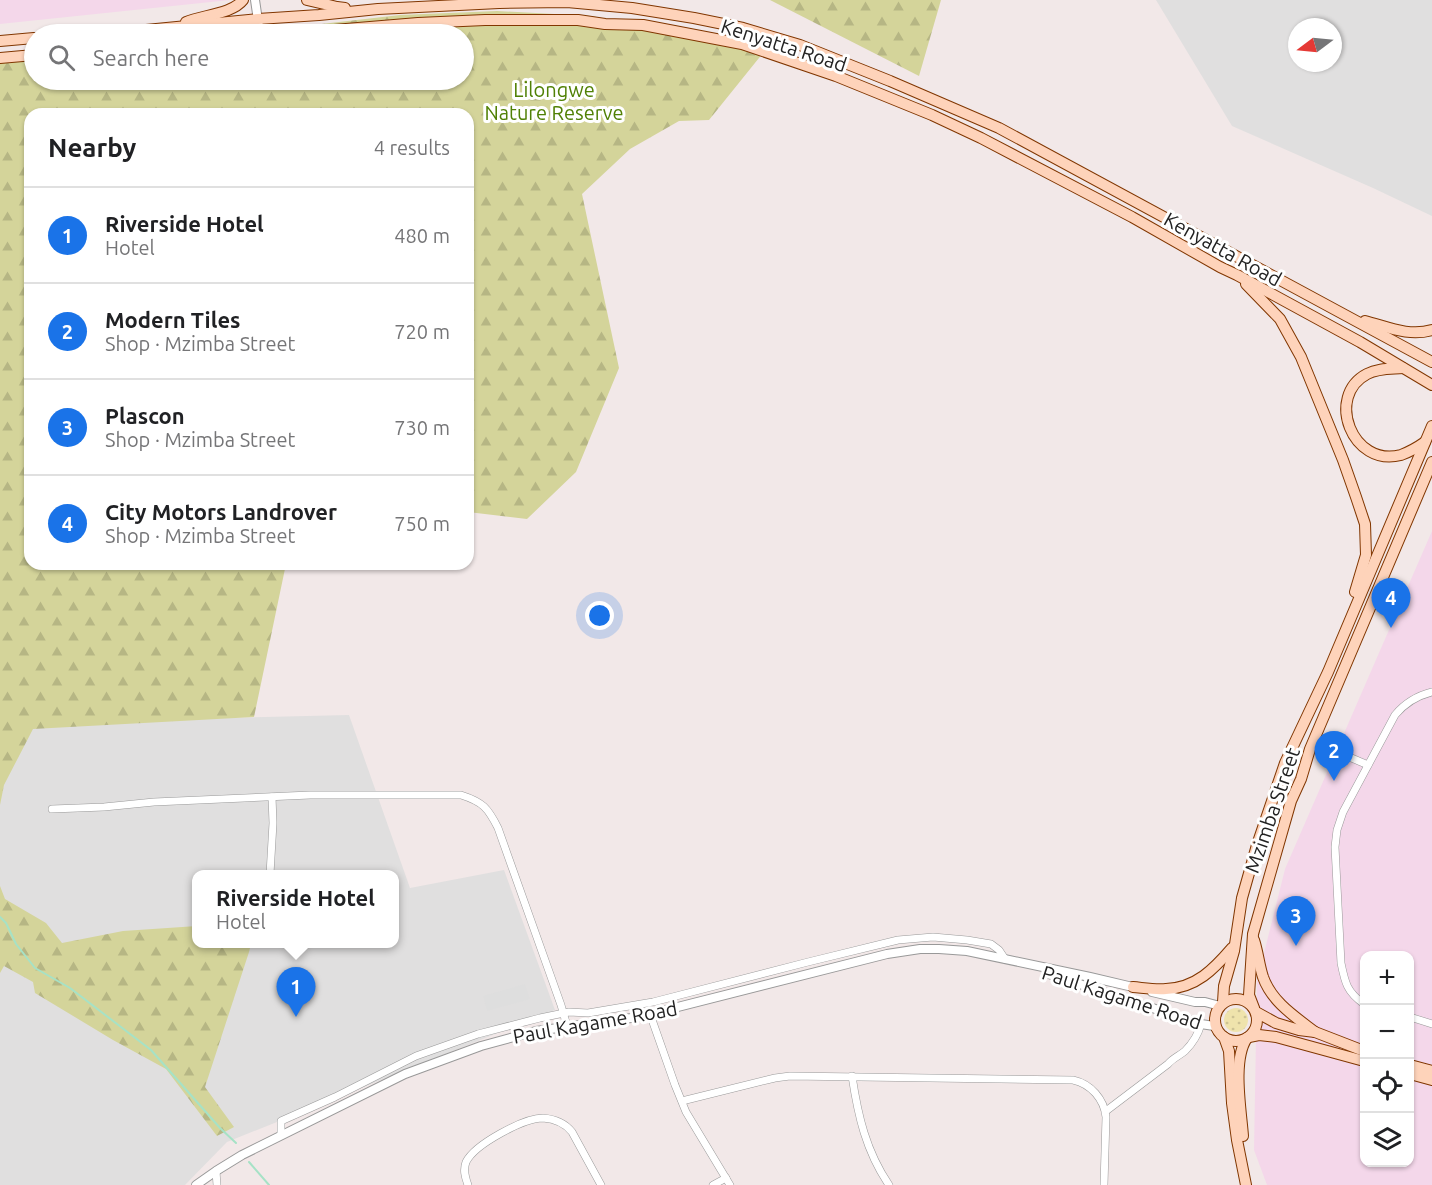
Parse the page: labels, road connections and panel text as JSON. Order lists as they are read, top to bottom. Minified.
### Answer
{"streets":{"main road":["Kenyatta Road","Mzimba Street"],"street":["Paul Kagame Road"]},"crossings":[["Mzimba Street","Paul Kagame Road"]],"parks":["Lilongwe Nature Reserve"],"north":"left","page":{"search":"Search here","heading":["Nearby","4 results"],"list":[{"mark":"1","name":"Riverside Hotel","note":"Hotel","value":"480 m"},{"mark":"2","name":"Modern Tiles","note":"Shop · Mzimba Street","value":"720 m"},{"mark":"3","name":"Plascon","note":"Shop · Mzimba Street","value":"730 m"},{"mark":"4","name":"City Motors Landrover","note":"Shop · Mzimba Street","value":"750 m"}],"pins":["4","2","3","1"],"popup":["Riverside Hotel","Hotel"],"map_buttons":["+","−"]}}
